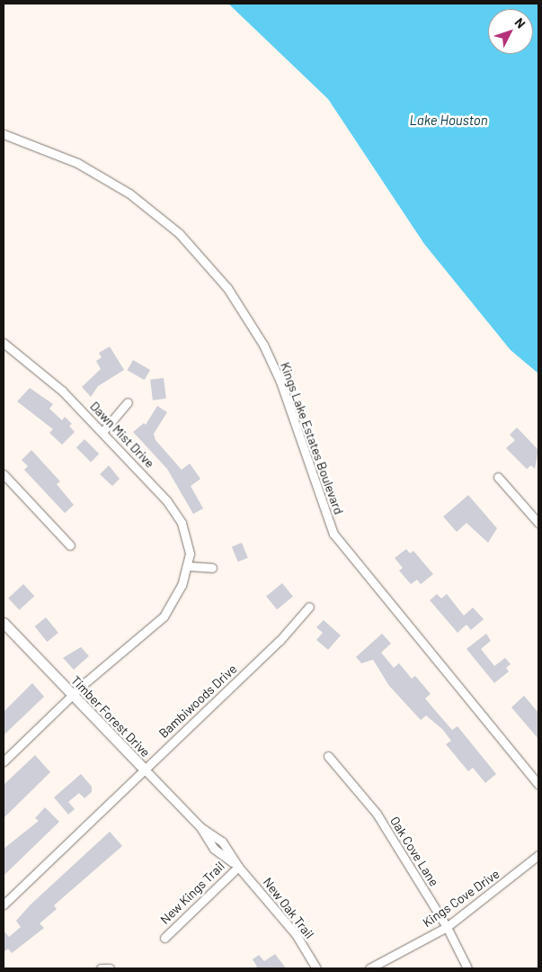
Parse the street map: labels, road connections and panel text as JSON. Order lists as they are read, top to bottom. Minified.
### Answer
{"streets":{"street":["Dawn Mist Drive","Kings Lake Estates Boulevard","Bambiwoods Drive","Timber Forest Drive","Oak Cove Lane","New Kings Trail","Kings Cove Drive","New Oak Trail"]},"crossings":[["Bambiwoods Drive","Timber Forest Drive"],["Timber Forest Drive","New Oak Trail"],["Oak Cove Lane","Kings Cove Drive"],["New Kings Trail","New Oak Trail"]],"water":["Lake Houston"],"north":"top right"}
